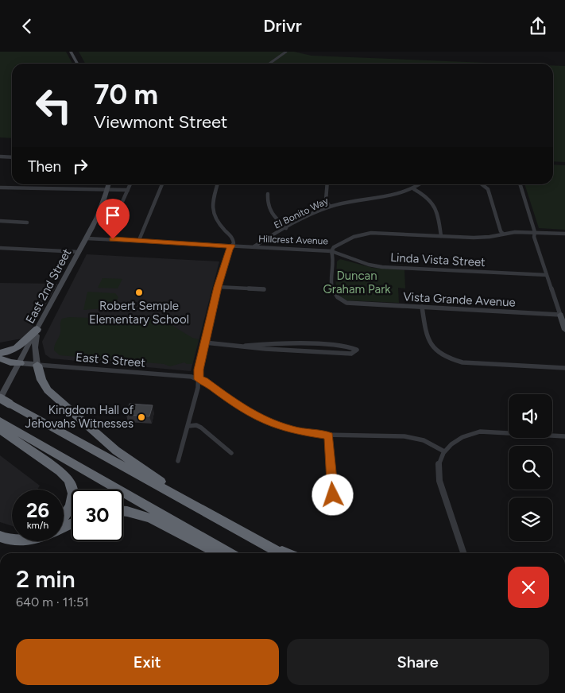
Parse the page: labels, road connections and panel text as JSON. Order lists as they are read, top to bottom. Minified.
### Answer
{"streets":{"main road":["East 2nd Street","East S Street"],"street":["El Bonito Way","Hillcrest Avenue","Linda Vista Street","Vista Grande Avenue"]},"crossings":[["El Bonito Way","Hillcrest Avenue"],["Hillcrest Avenue","Linda Vista Street"],["Hillcrest Avenue","East 2nd Street"],["Hillcrest Avenue","Vista Grande Avenue"],["Linda Vista Street","Vista Grande Avenue"],["East 2nd Street","East S Street"]],"parks":["Duncan Graham Park"],"places":["Robert Semple Elementary School","Kingdom Hall of Jehovahs Witnesses"],"page":{"header":"Drivr","turn":["70 m","Viewmont Street"],"then":"Then","speed":"26 km/h","limit":"30","heading":["2 min","640 m · 11:51"],"buttons":["Exit","Share"]}}
